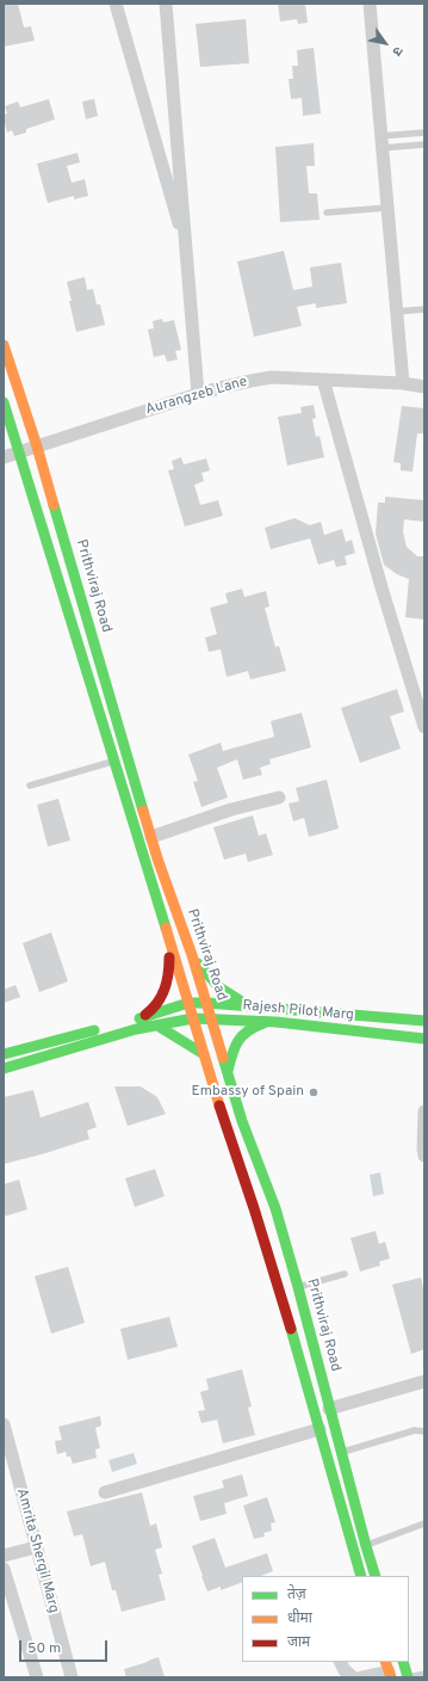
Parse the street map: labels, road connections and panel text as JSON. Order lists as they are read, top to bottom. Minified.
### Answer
{"streets":{"main road":["Prithviraj Road","Rajesh Pilot Marg"],"street":["Aurangzeb Lane","Amrita Shergil Marg"]},"crossings":[["Aurangzeb Lane","Prithviraj Road"],["Prithviraj Road","Rajesh Pilot Marg"]],"places":["Embassy of Spain"],"legend":["तेज़","धीमा","जाम"],"scale_bar":"50 m","north":"bottom right"}
